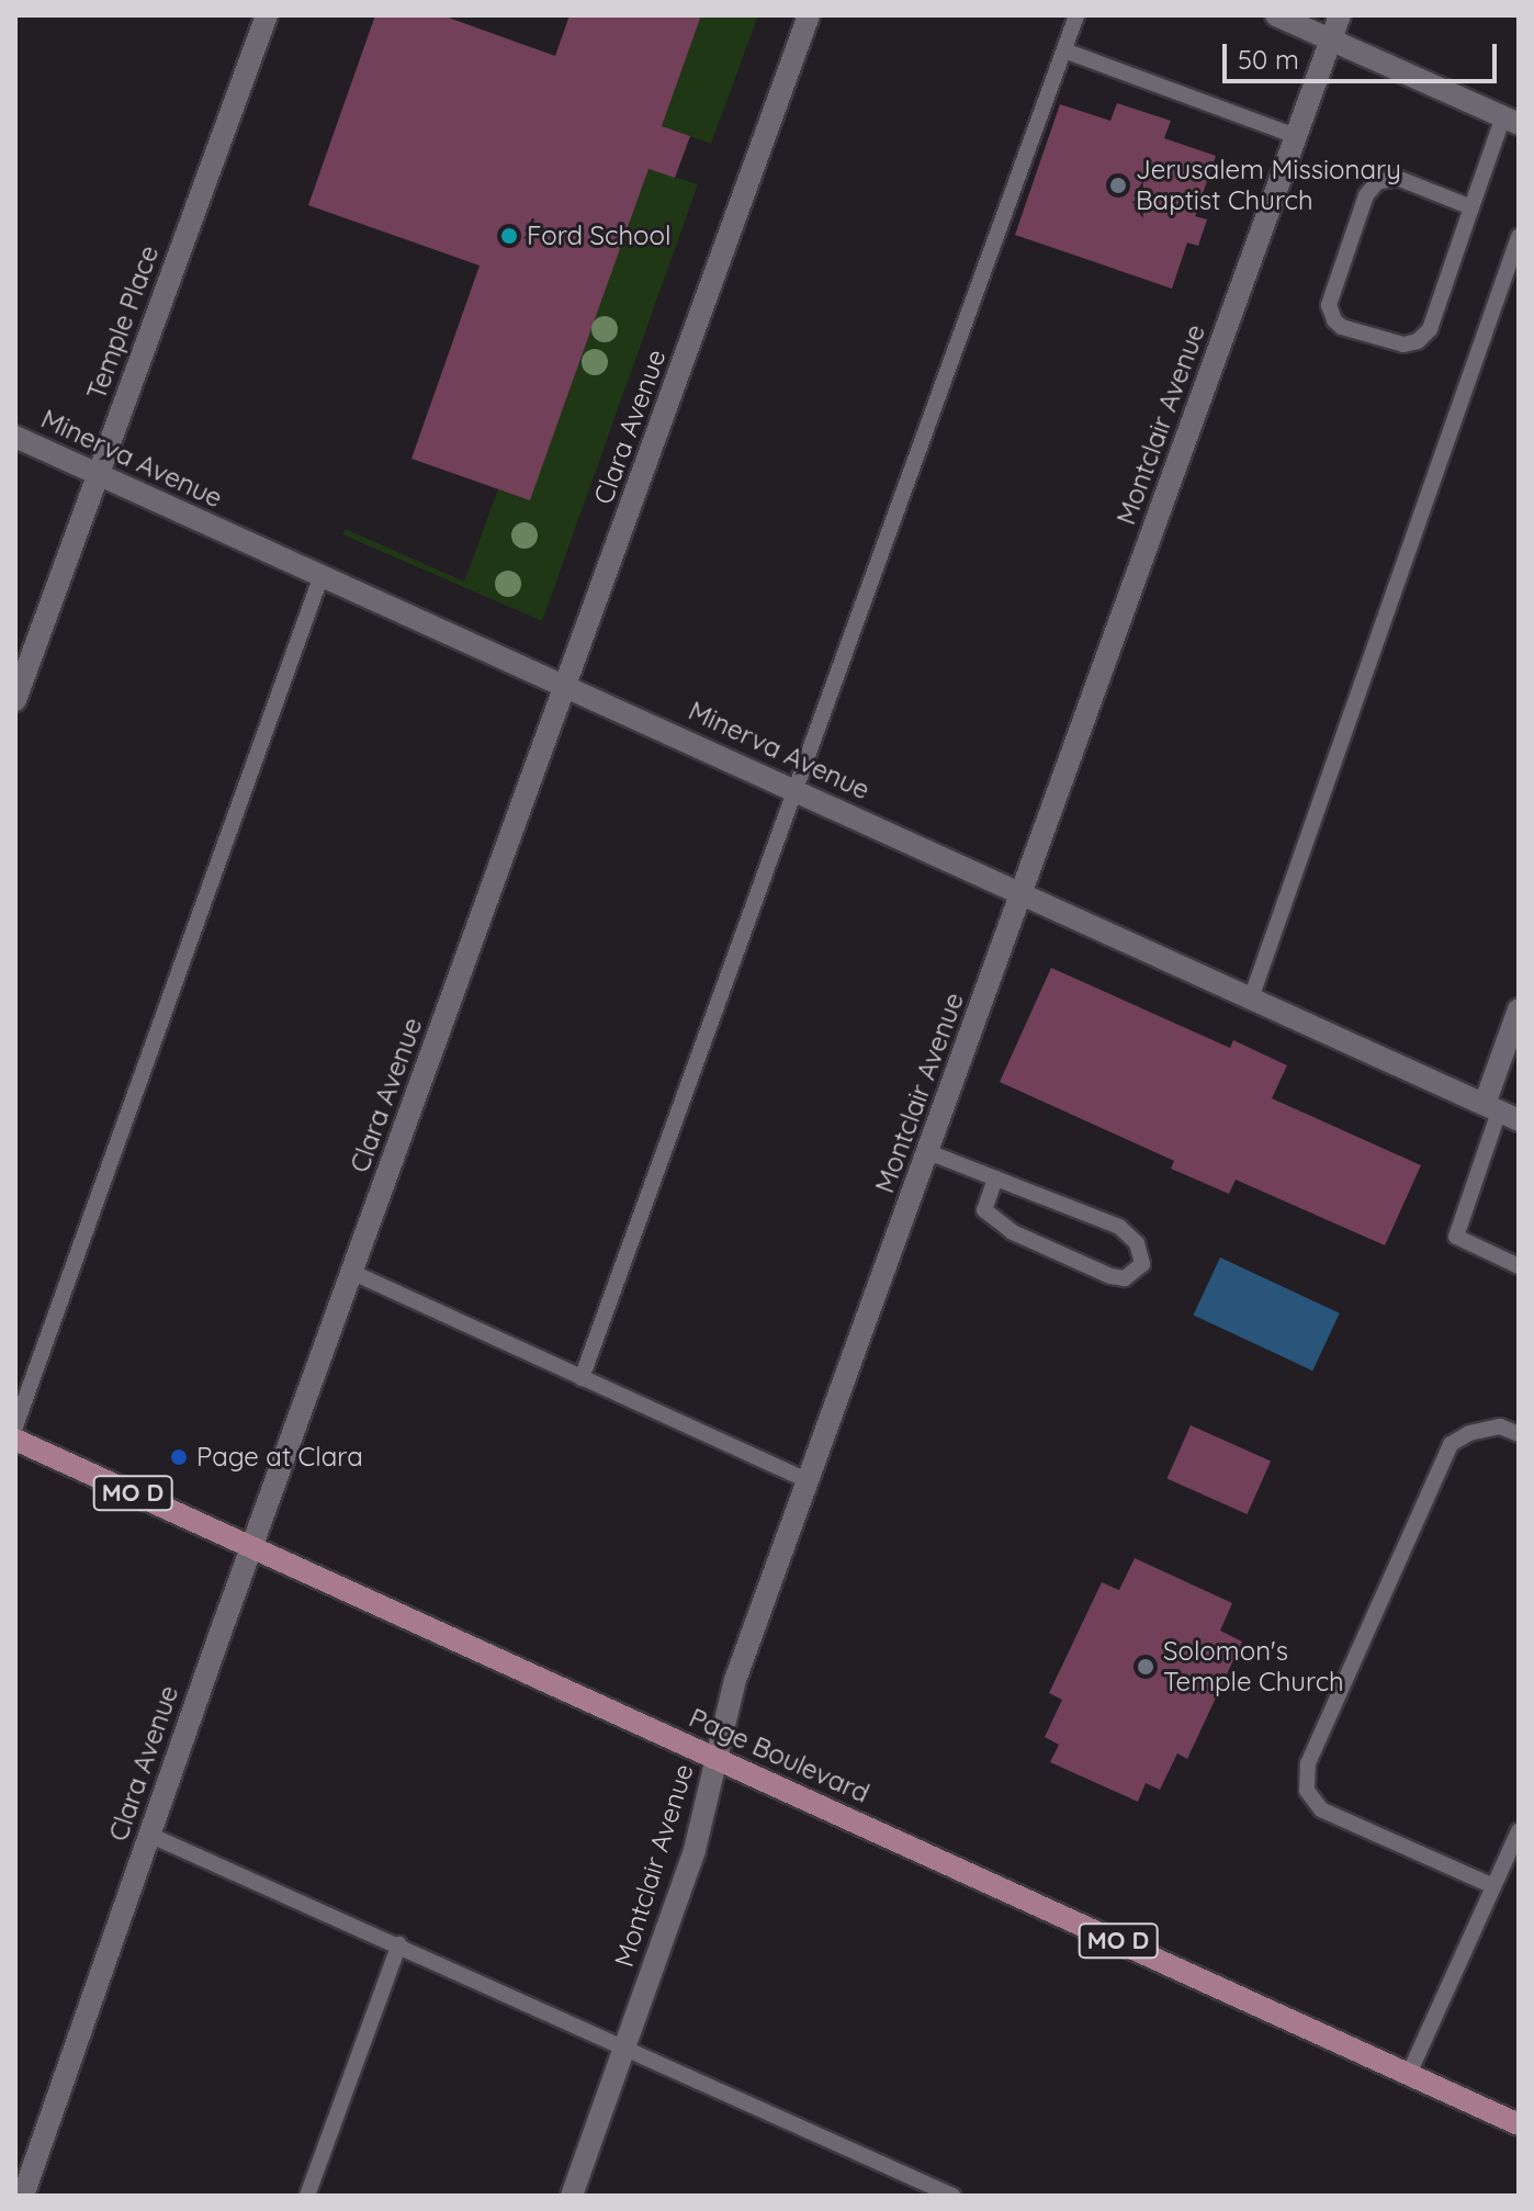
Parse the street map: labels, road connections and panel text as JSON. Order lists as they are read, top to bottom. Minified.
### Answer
{"streets":{"main road":["MO D","Page Boulevard"],"street":["Temple Place","Montclair Avenue","Clara Avenue","Minerva Avenue"]},"crossings":[["Temple Place","Minerva Avenue"],["Montclair Avenue","Minerva Avenue"],["Montclair Avenue","Page Boulevard"],["Clara Avenue","Minerva Avenue"],["Clara Avenue","Page Boulevard"]],"places":["Jerusalem Missionary Baptist Church","Ford School","Page at Clara","Solomon's Temple Church"],"scale_bar":"50 m"}
